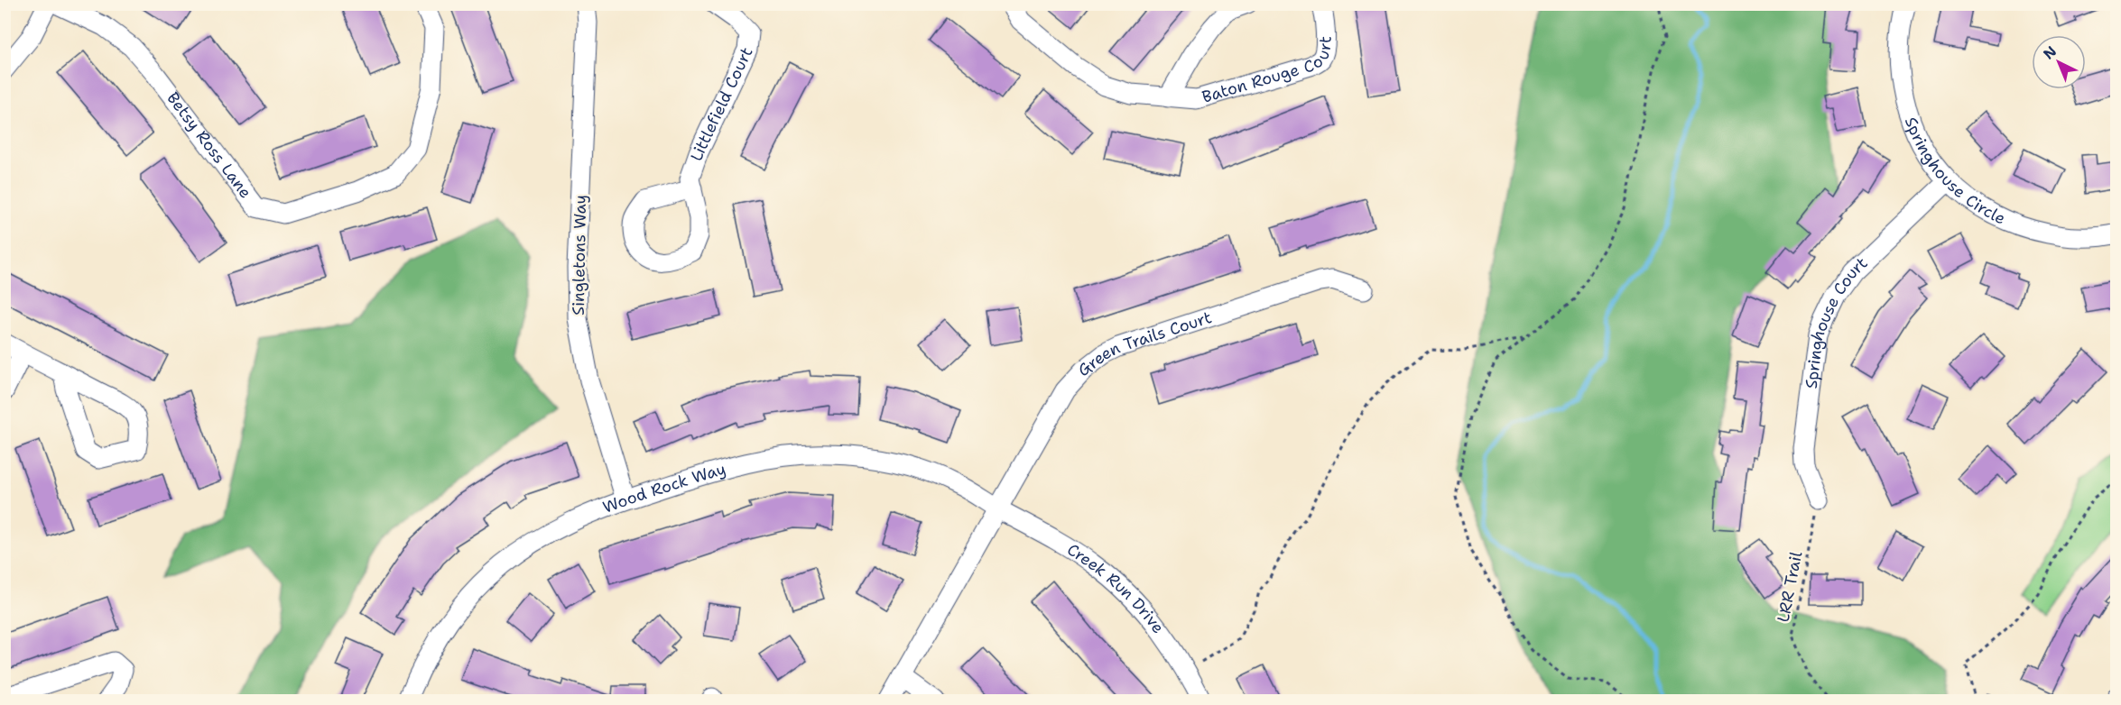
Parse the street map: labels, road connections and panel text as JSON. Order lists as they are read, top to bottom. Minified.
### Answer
{"streets":{"street":["Baton Rouge Court","Littlefield Court","Betsy Ross Lane","Springhouse Circle","Singletons Way","Springhouse Court","Green Trails Court","Wood Rock Way","Creek Run Drive"],"path":["LRR Trail"]},"crossings":[["Springhouse Circle","Springhouse Court"],["Singletons Way","Wood Rock Way"],["Springhouse Court","LRR Trail"],["Green Trails Court","Wood Rock Way"],["Green Trails Court","Creek Run Drive"],["Wood Rock Way","Creek Run Drive"]],"north":"top left"}
